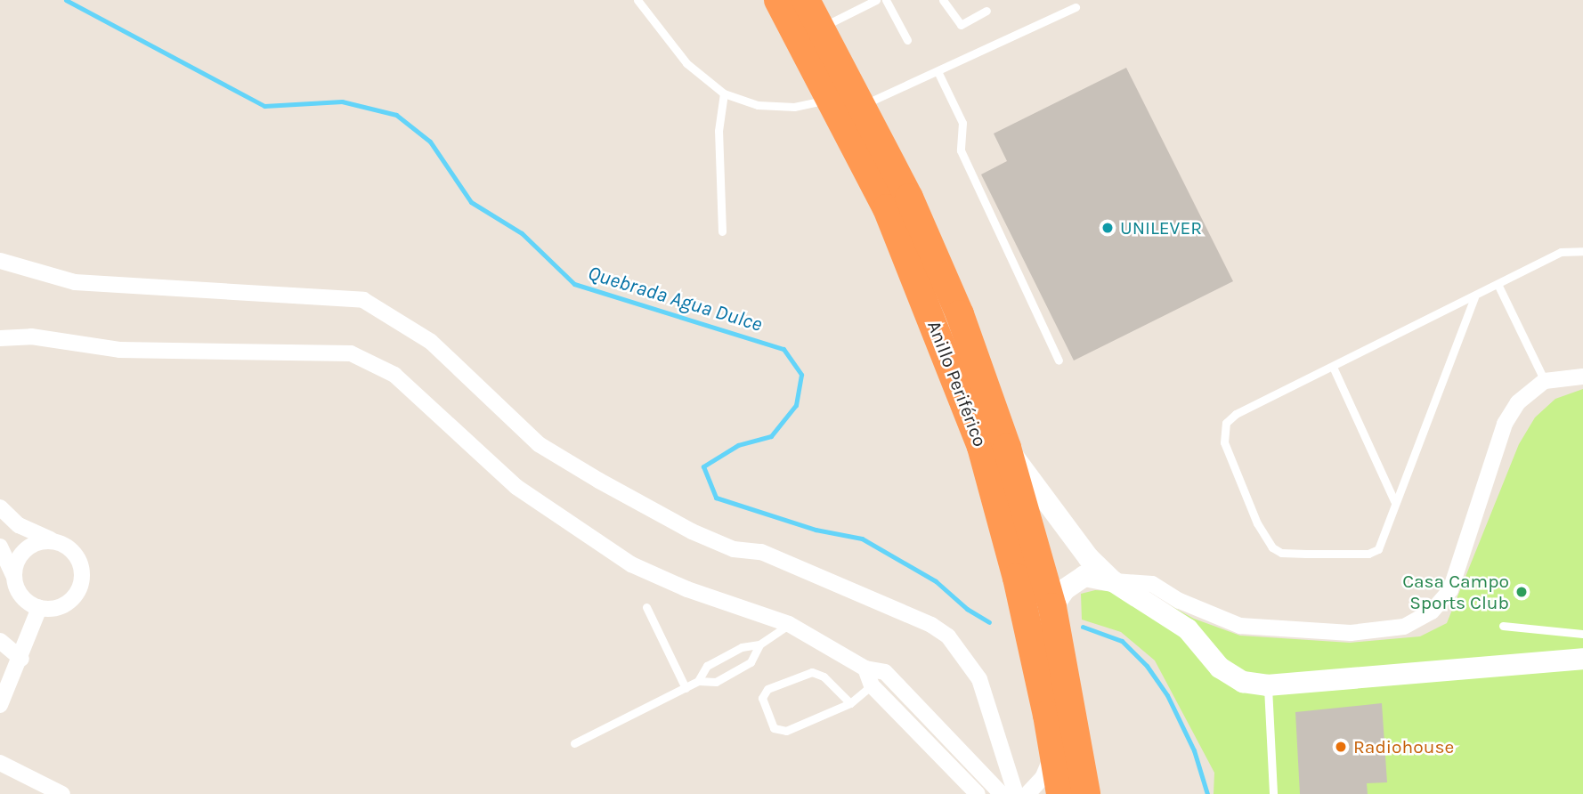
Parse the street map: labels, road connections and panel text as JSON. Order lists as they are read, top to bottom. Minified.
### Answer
{"streets":{"highway":["Anillo Periférico"]},"water":["Quebrada Agua Dulce"],"places":["UNILEVER","Casa Campo Sports Club","Radiohouse"]}
